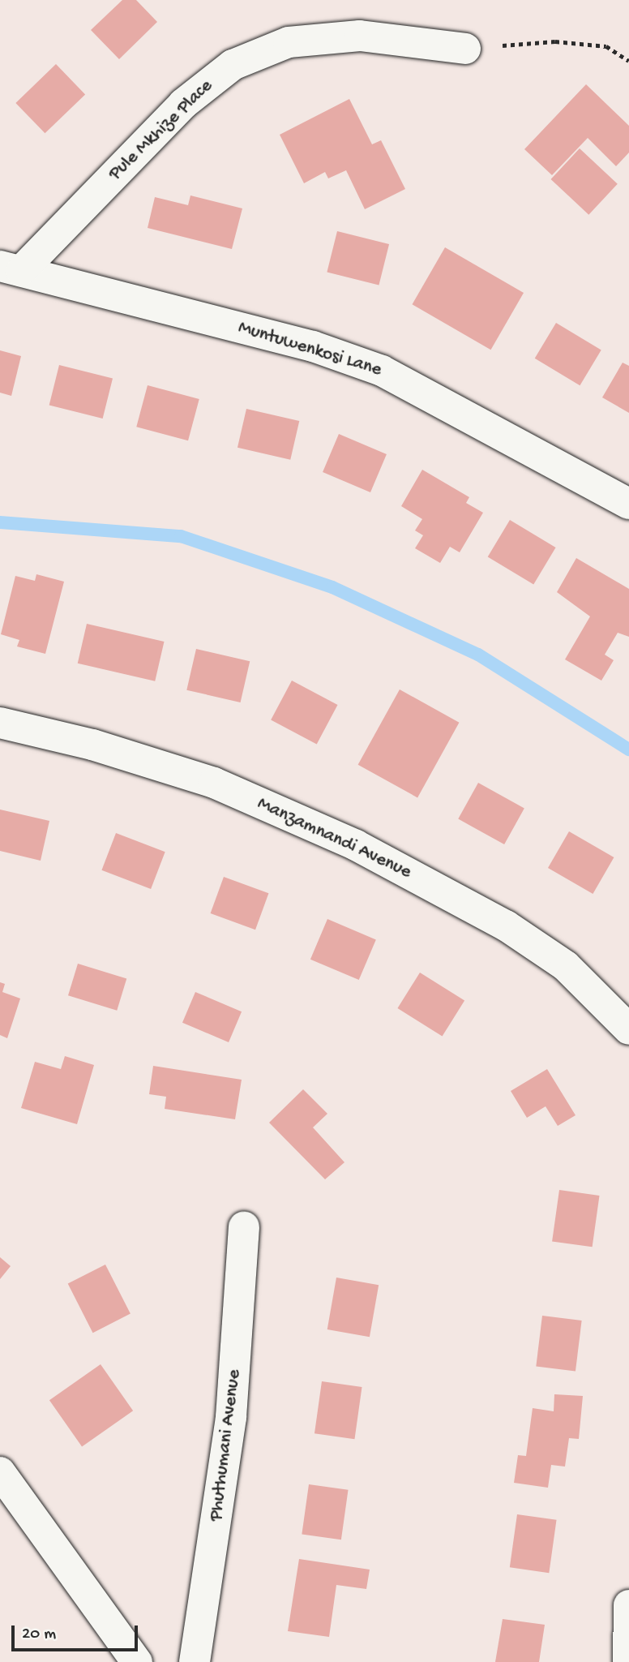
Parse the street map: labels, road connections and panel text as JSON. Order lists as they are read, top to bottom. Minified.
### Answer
{"streets":{"street":["Pule Mkhize Place","Muntuwenkosi Lane","Manzamnandi Avenue","Phuthumani Avenue"]},"crossings":[["Pule Mkhize Place","Muntuwenkosi Lane"]],"scale_bar":"20 m"}
